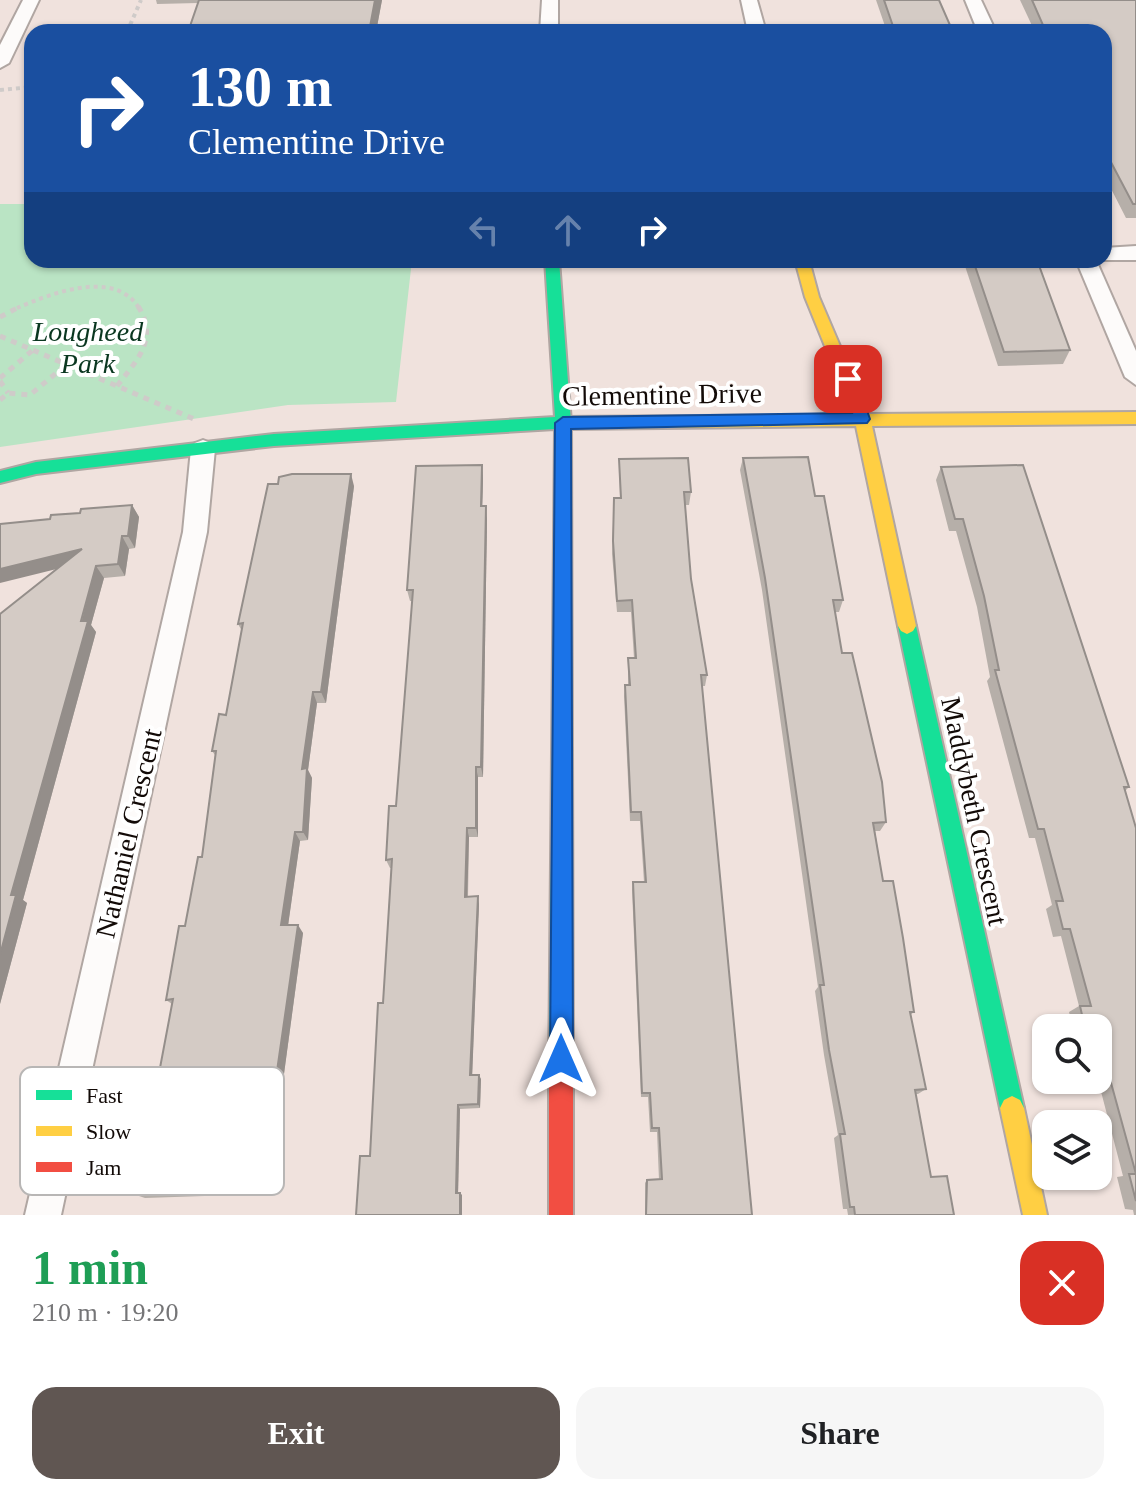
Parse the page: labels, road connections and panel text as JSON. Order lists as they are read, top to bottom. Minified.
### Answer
{"streets":{"street":["Clementine Drive","Maddybeth Crescent","Nathaniel Crescent"]},"crossings":[["Clementine Drive","Maddybeth Crescent"],["Clementine Drive","Nathaniel Crescent"]],"parks":["Lougheed Park"],"legend":["Fast","Slow","Jam"],"page":{"turn":["130 m","Clementine Drive"],"heading":["1 min","210 m · 19:20"],"buttons":["Exit","Share"]}}
